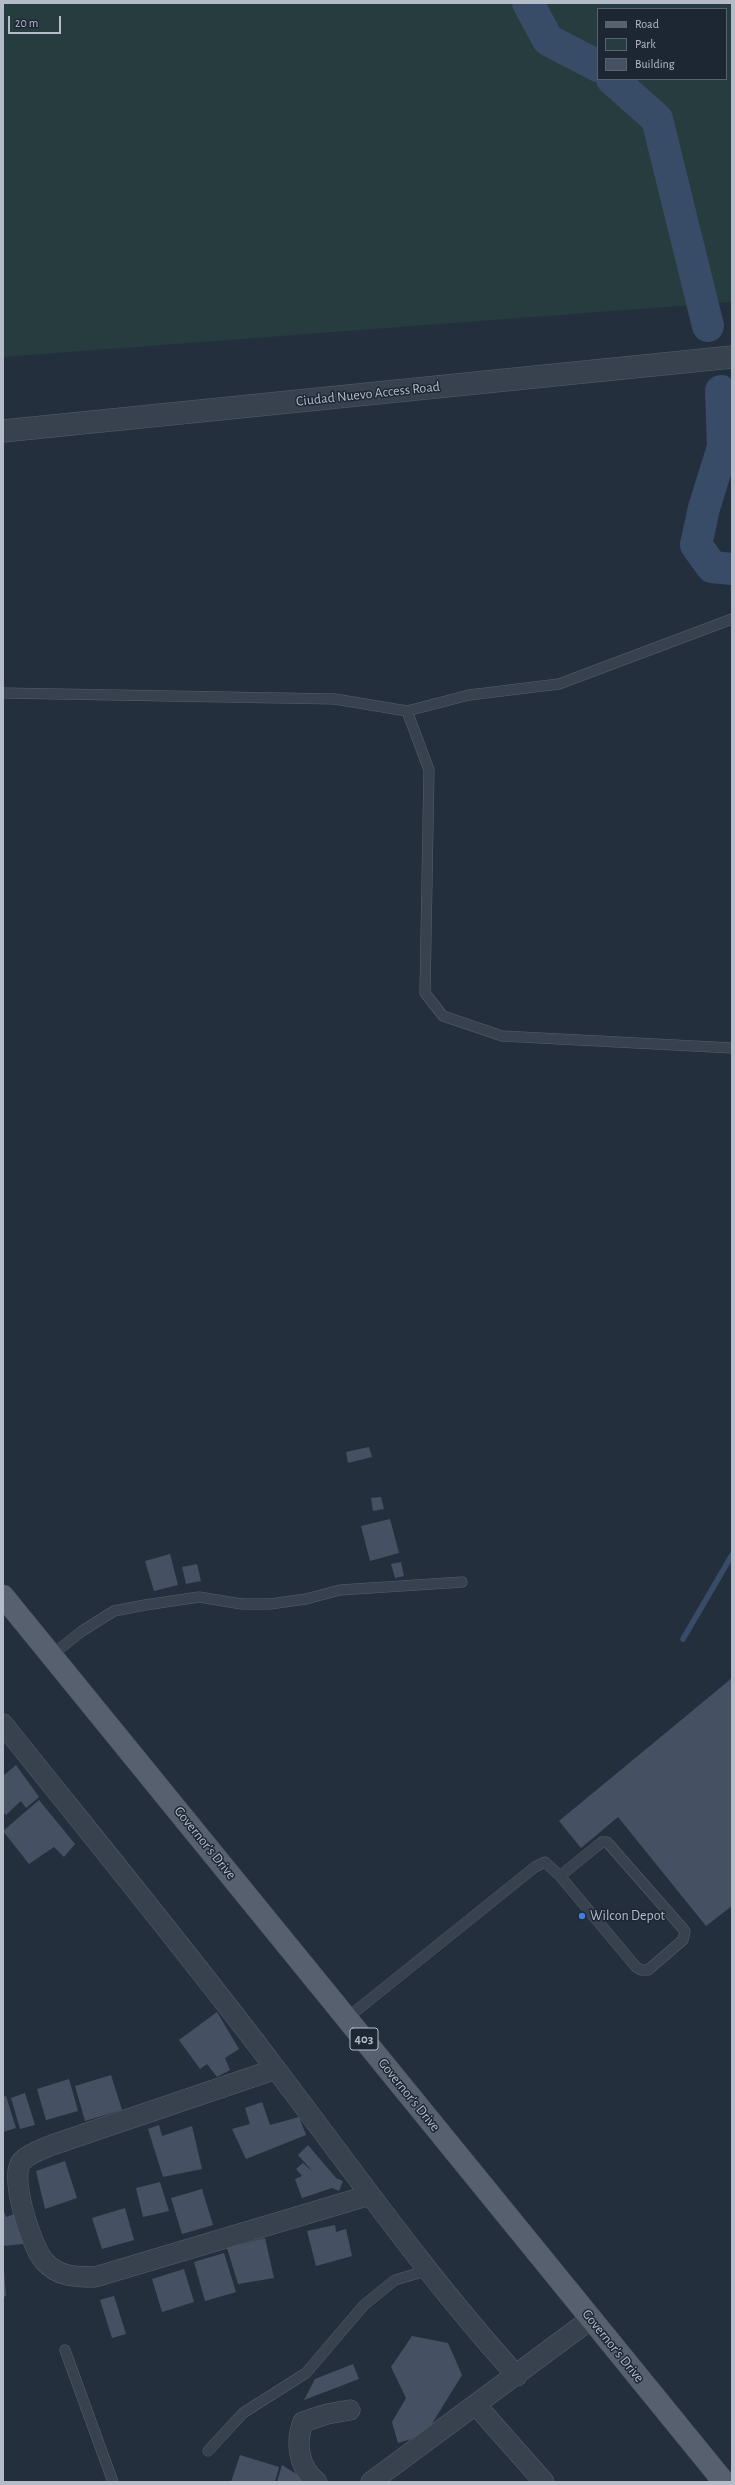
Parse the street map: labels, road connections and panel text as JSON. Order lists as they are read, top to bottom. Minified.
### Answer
{"streets":{"main road":["Governor's Drive","403"],"street":["Ciudad Nuevo Access Road"]},"places":["Wilcon Depot"],"legend":["Road","Park","Building"],"scale_bar":"20 m"}
